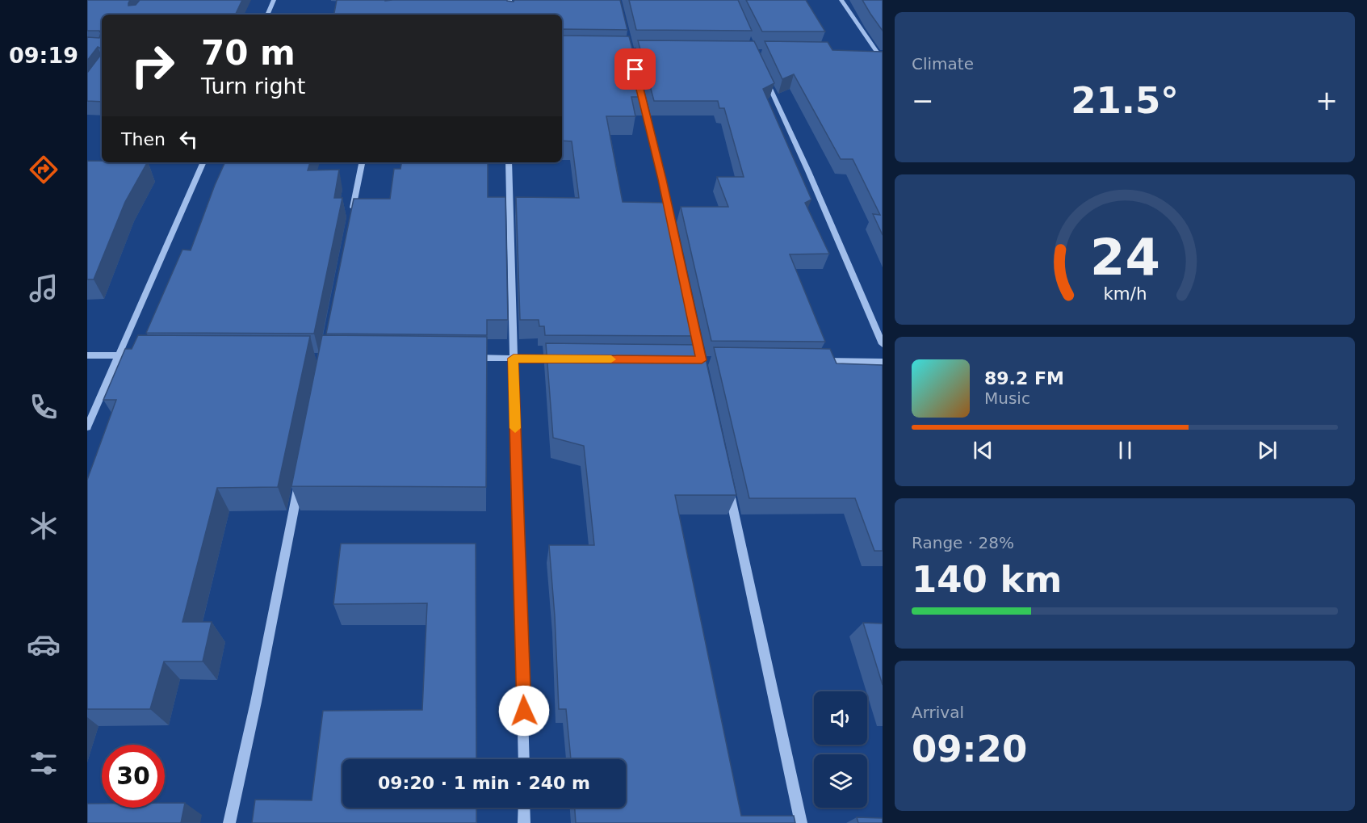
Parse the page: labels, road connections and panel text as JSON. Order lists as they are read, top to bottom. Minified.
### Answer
{"page":{"tabs":"09:19","tile":["Climate",["Range · 28%","140 km"],["Arrival","09:20"]],"turn":["70 m","Turn right"],"heat":["−","21.5°","+"],"then":"Then","song":["89.2 FM","Music"],"limit":"30","trip":"09:20 · 1 min · 240 m","gauge":["24","km/h"]}}
